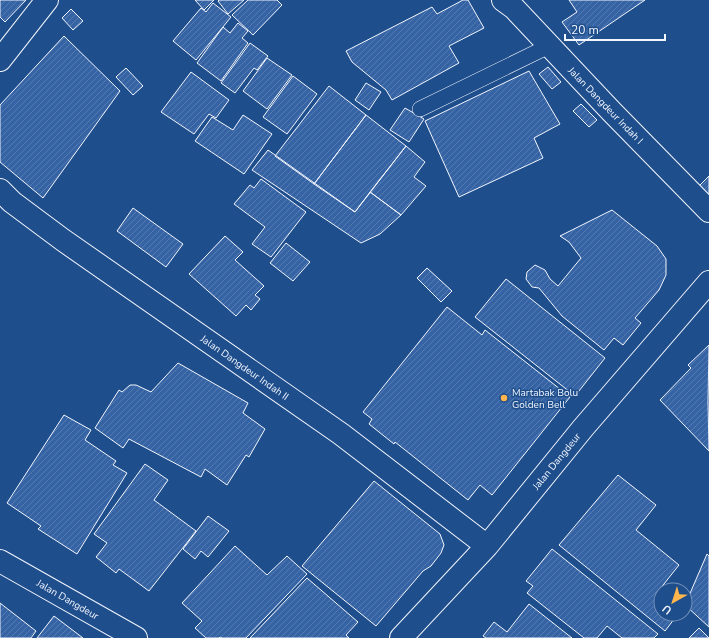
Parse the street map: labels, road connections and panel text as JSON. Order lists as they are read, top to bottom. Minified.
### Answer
{"streets":{"street":["Jalan Dangdeur Indah I","Jalan Dangdeur Indah II","Jalan Dangdeur"]},"crossings":[["Jalan Dangdeur Indah II","Jalan Dangdeur"]],"places":["Martabak Bolu Golden Bell"],"scale_bar":"20 m","north":"bottom left"}
